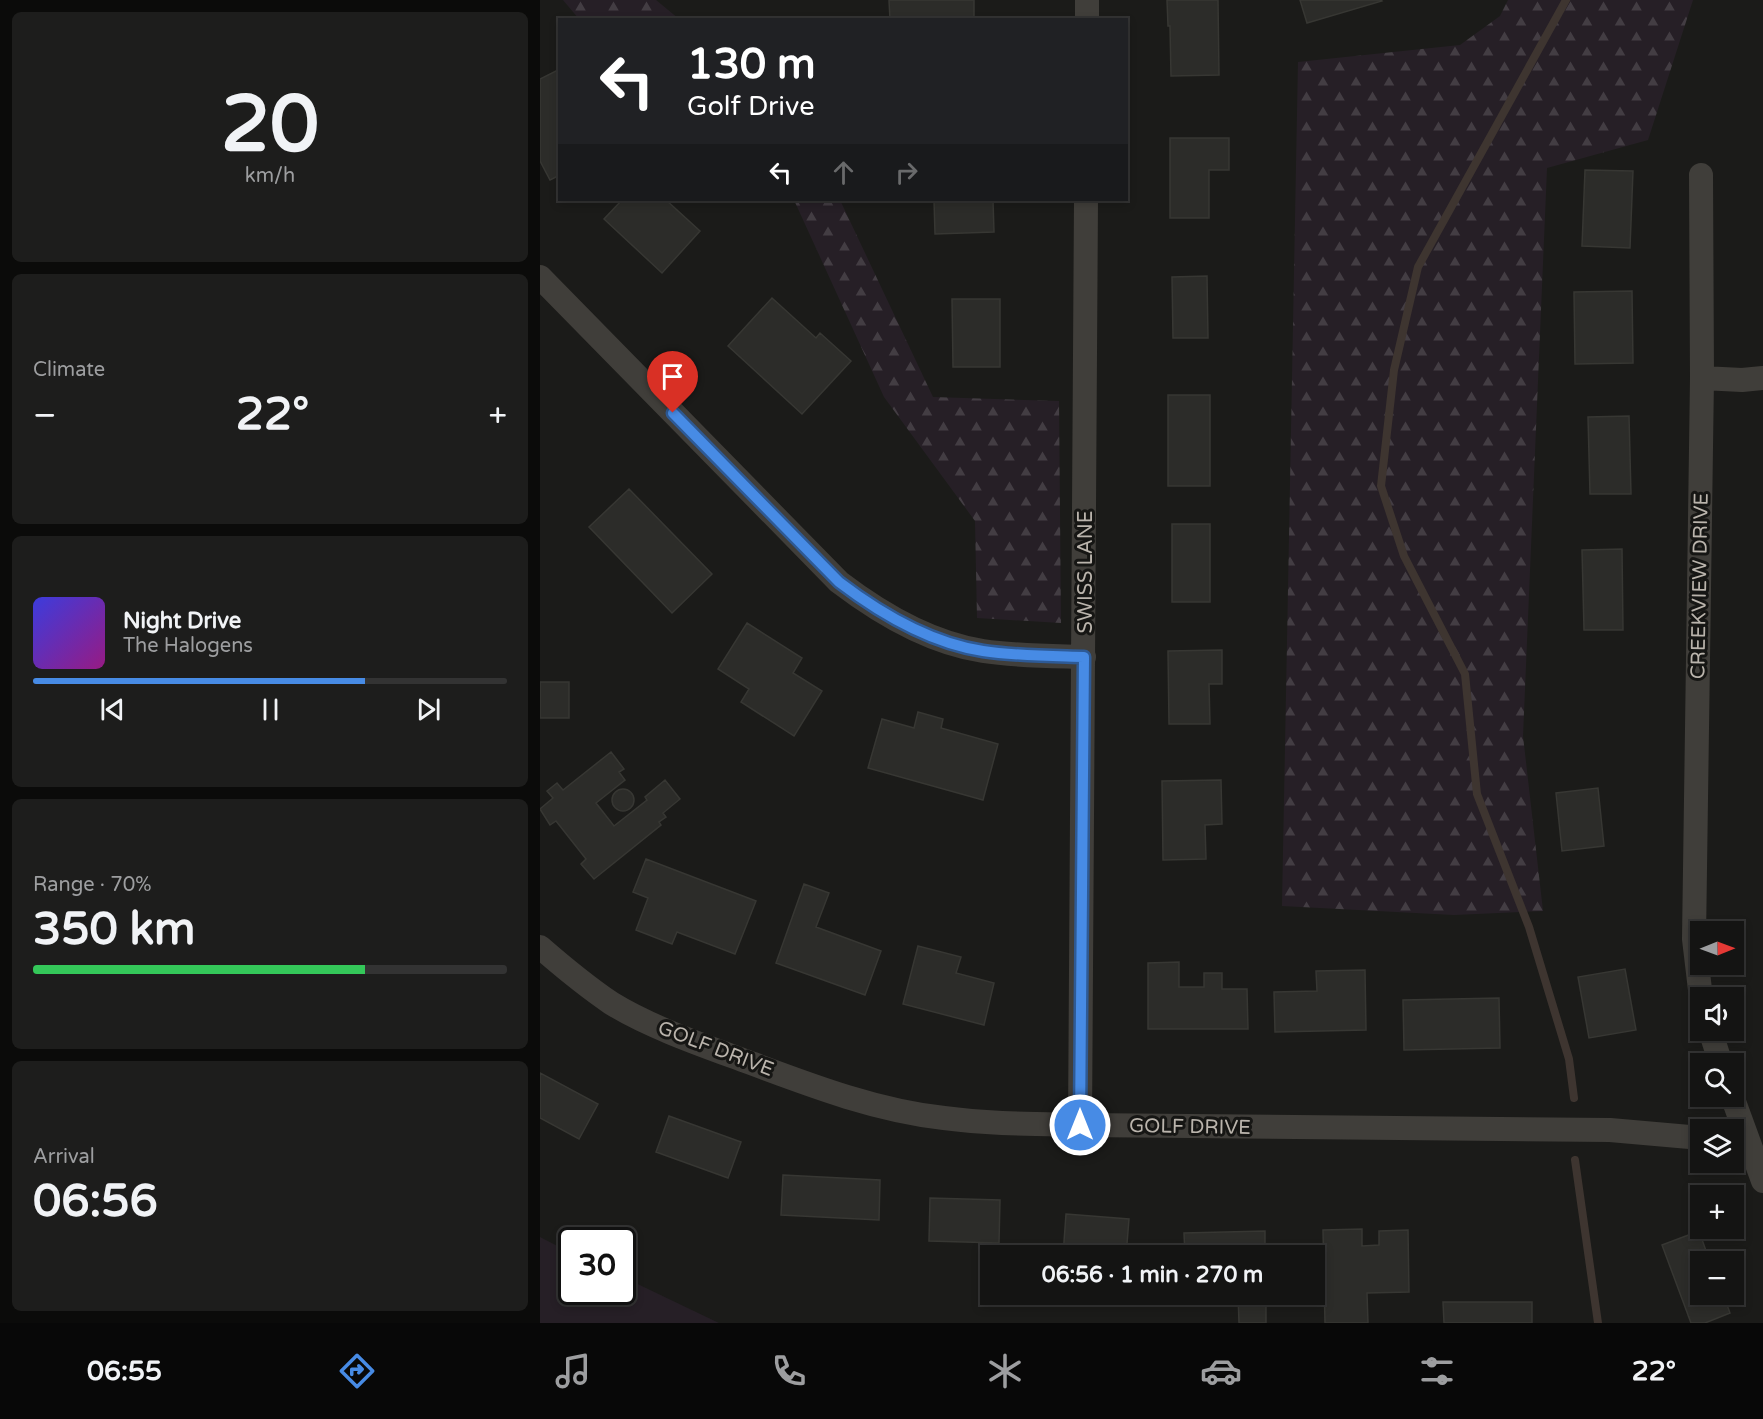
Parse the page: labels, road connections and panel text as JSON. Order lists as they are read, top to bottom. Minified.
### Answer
{"streets":{"street":["SWISS LANE","CREEKVIEW DRIVE","GOLF DRIVE"]},"crossings":[["SWISS LANE","GOLF DRIVE"]],"north":"right","page":{"tile":[["20","km/h"],"Climate",["Range · 70%","350 km"],["Arrival","06:56"]],"turn":["130 m","Golf Drive"],"heat":["−","22°","+"],"song":["Night Drive","The Halogens"],"map_buttons":["+","−"],"limit":"30","trip":"06:56 · 1 min · 270 m","tabs":["06:55","22°"]}}
